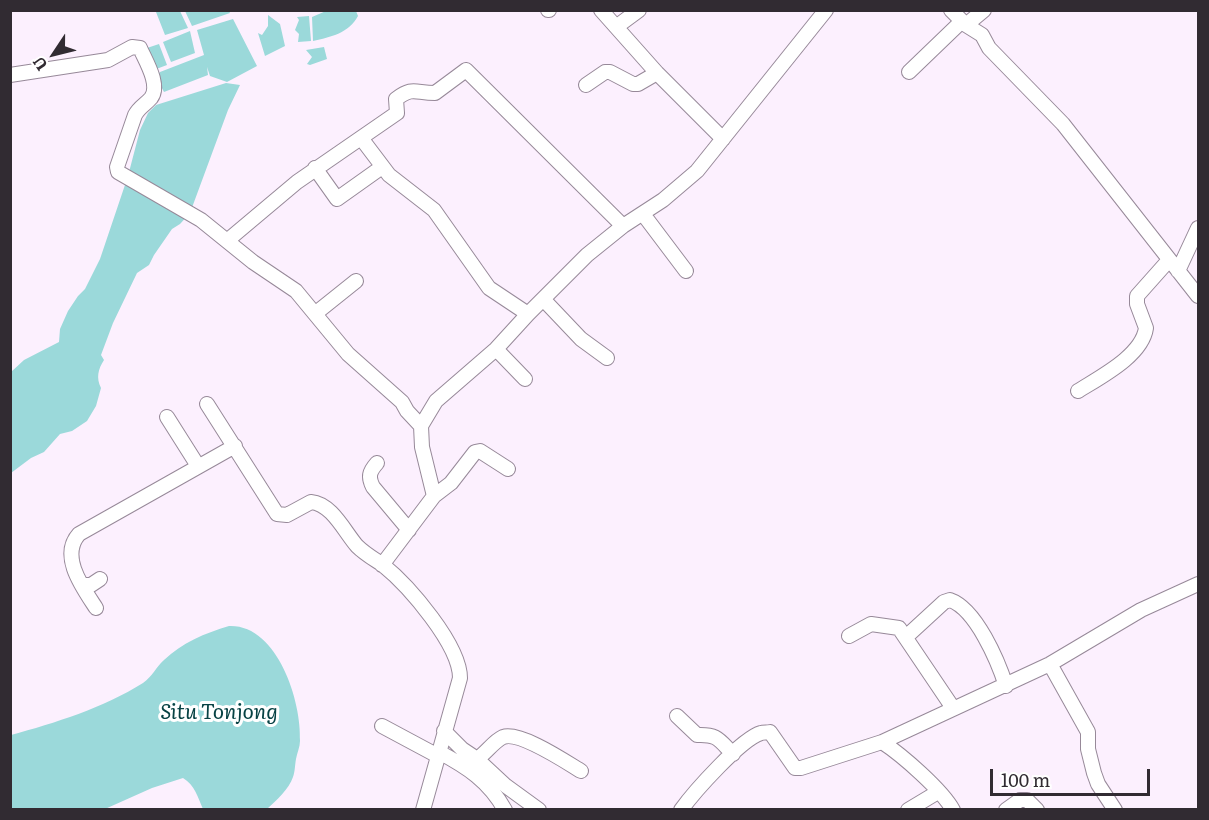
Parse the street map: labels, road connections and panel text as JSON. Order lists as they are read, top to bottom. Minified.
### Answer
{"water":["Situ Tonjong"],"scale_bar":"100 m","north":"bottom left"}
